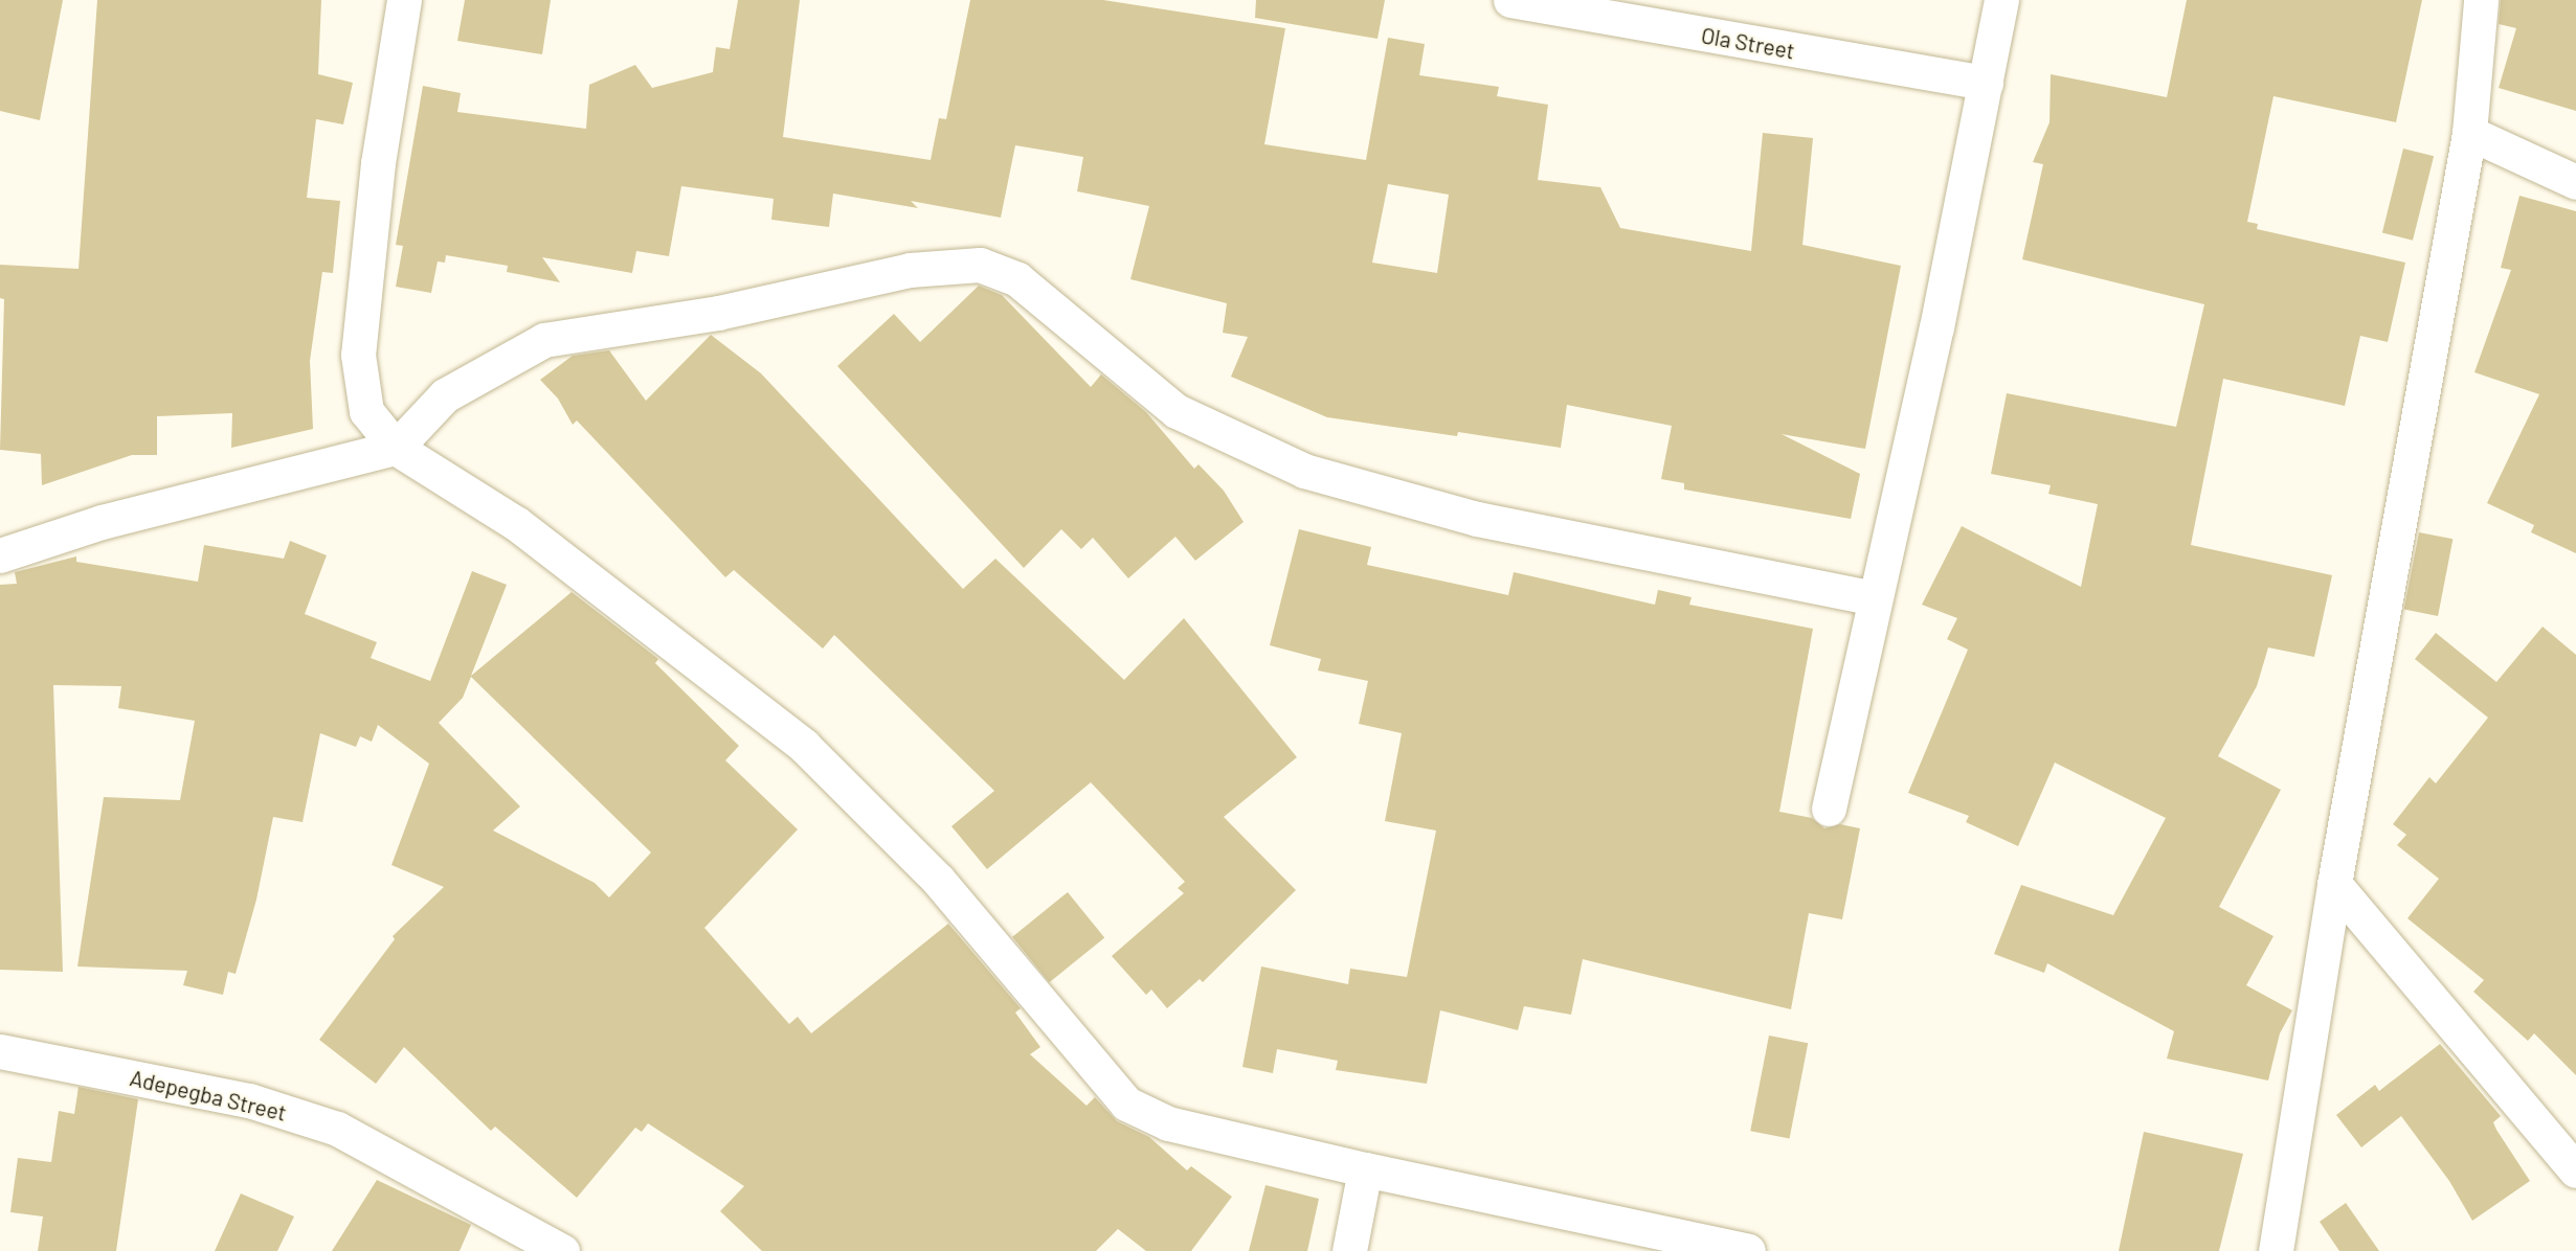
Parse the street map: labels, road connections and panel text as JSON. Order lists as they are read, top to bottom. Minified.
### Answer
{"streets":{"street":["Ola Street","Adepegba Street"]}}
